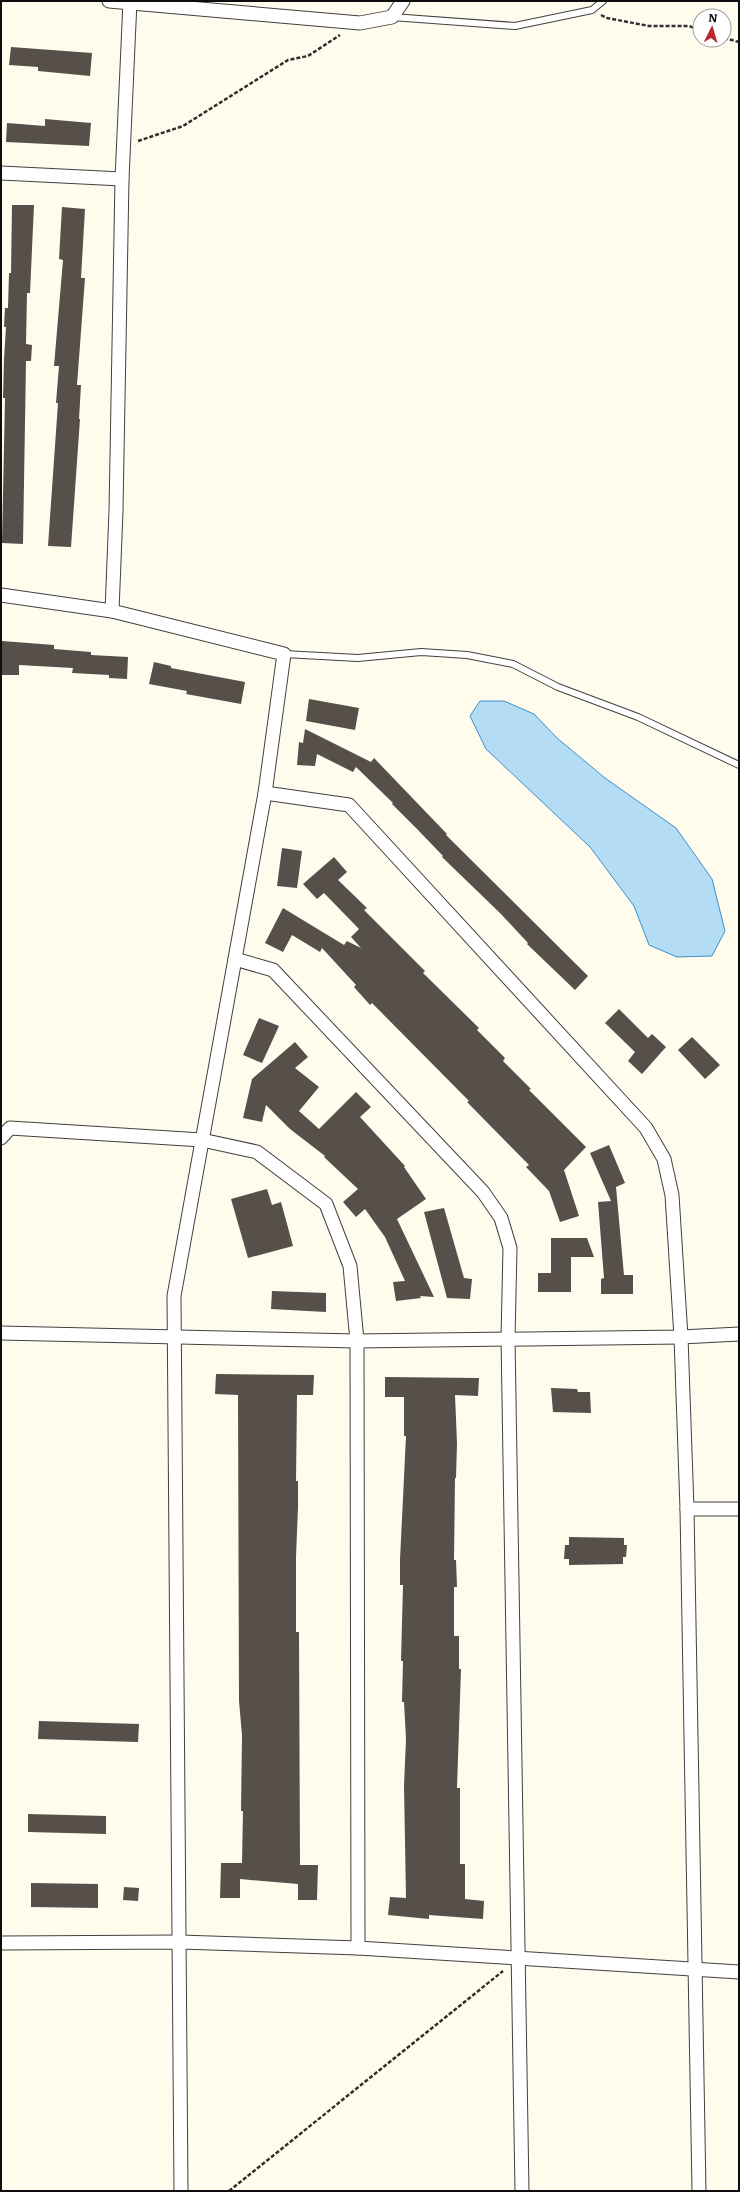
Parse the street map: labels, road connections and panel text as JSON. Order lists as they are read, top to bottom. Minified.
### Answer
{"north":"top"}
